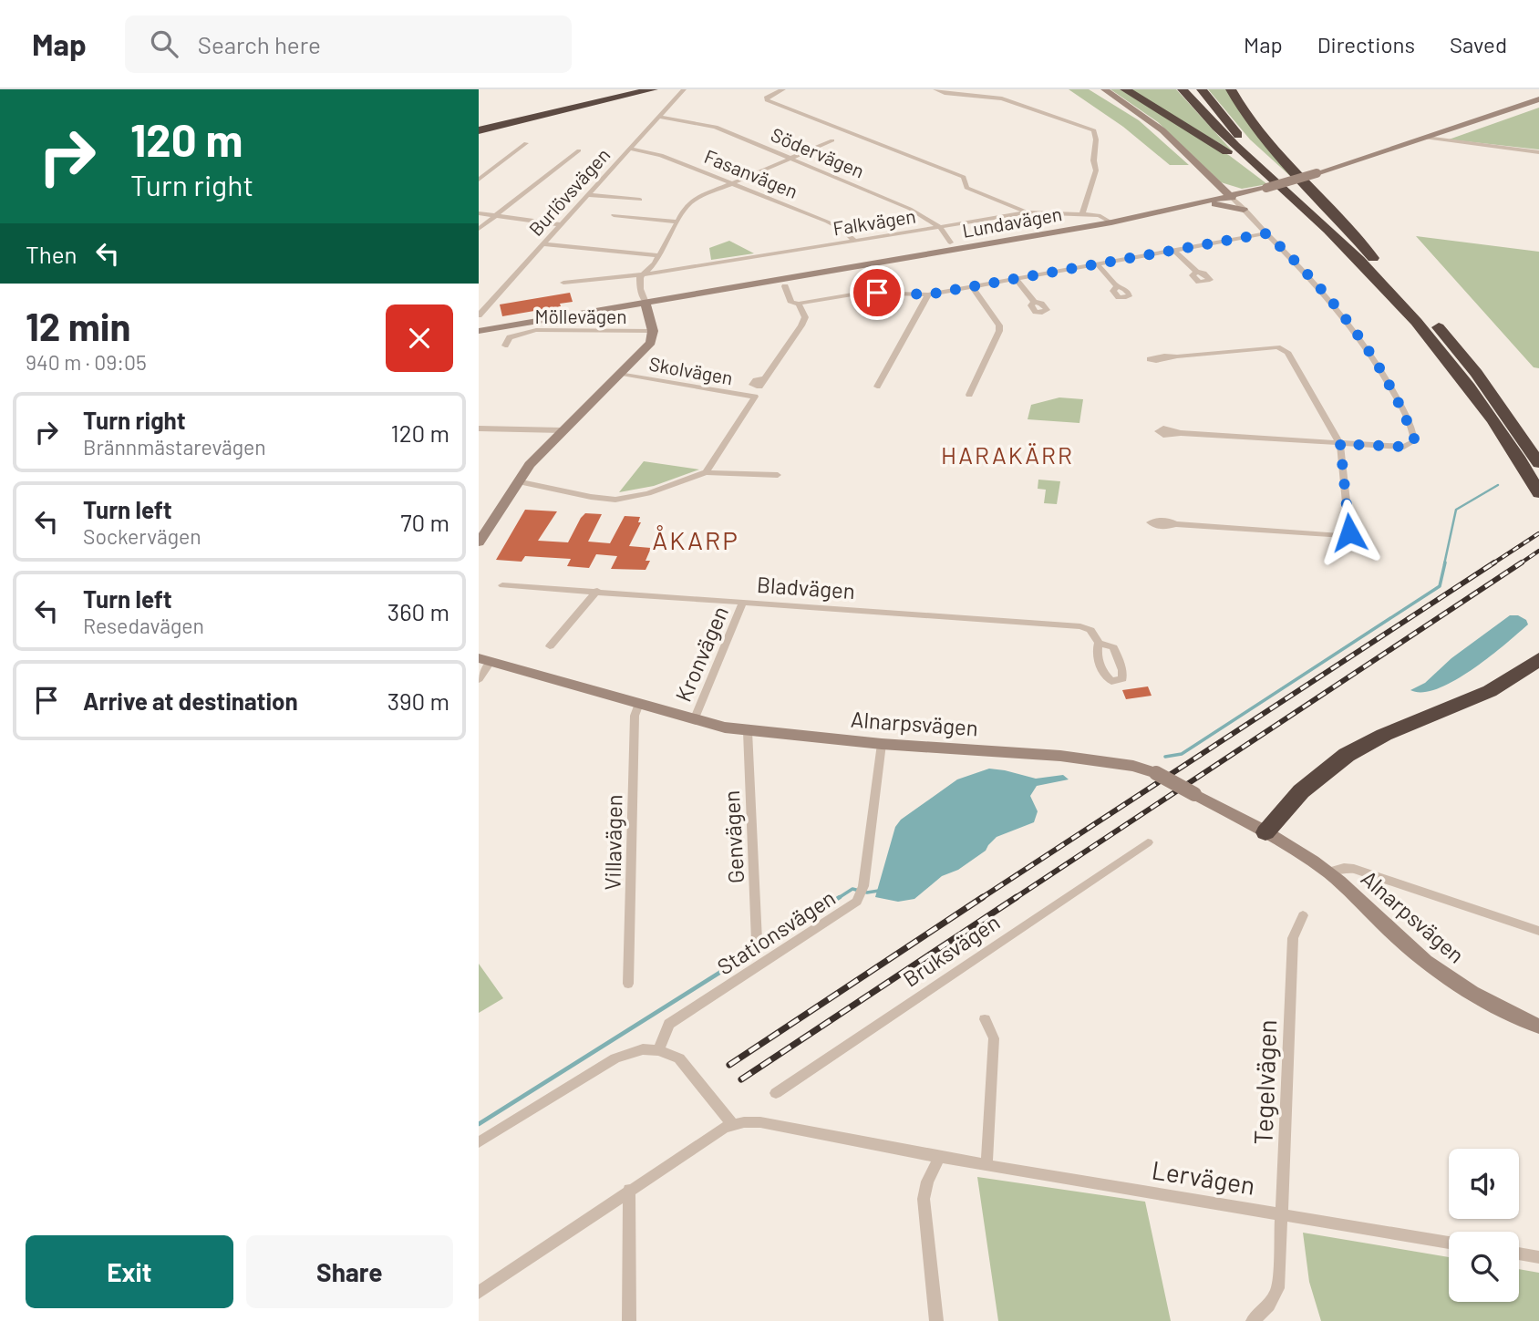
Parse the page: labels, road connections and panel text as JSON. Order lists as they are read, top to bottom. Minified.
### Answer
{"streets":{"main road":["Lundavägen","Alnarpsvägen"],"street":["Södervägen","Fasanvägen","Burlövsvägen","Falkvägen","Möllevägen","Skolvägen","Bladvägen","Kronvägen","Genvägen","Villavägen","Stationsvägen","Bruksvägen","Tegelvägen","Lervägen"]},"crossings":[["Södervägen","Burlövsvägen"],["Södervägen","Falkvägen"],["Fasanvägen","Burlövsvägen"],["Fasanvägen","Falkvägen"],["Falkvägen","Lundavägen"],["Bladvägen","Kronvägen"],["Kronvägen","Alnarpsvägen"],["Alnarpsvägen","Genvägen"],["Alnarpsvägen","Villavägen"],["Alnarpsvägen","Stationsvägen"],["Tegelvägen","Lervägen"]],"districts":["HARAKÄRR","ÅKARP"],"page":{"header":"Map","search":"Search here","nav":["Map","Directions","Saved"],"turn":["120 m","Turn right"],"then":"Then","heading":["12 min","940 m · 09:05"],"list":[{"name":"Turn right","note":"Brännmästarevägen","value":"120 m"},{"name":"Turn left","note":"Sockervägen","value":"70 m"},{"name":"Turn left","note":"Resedavägen","value":"360 m"},{"name":"Arrive at destination","value":"390 m"}],"buttons":["Exit","Share"]}}
